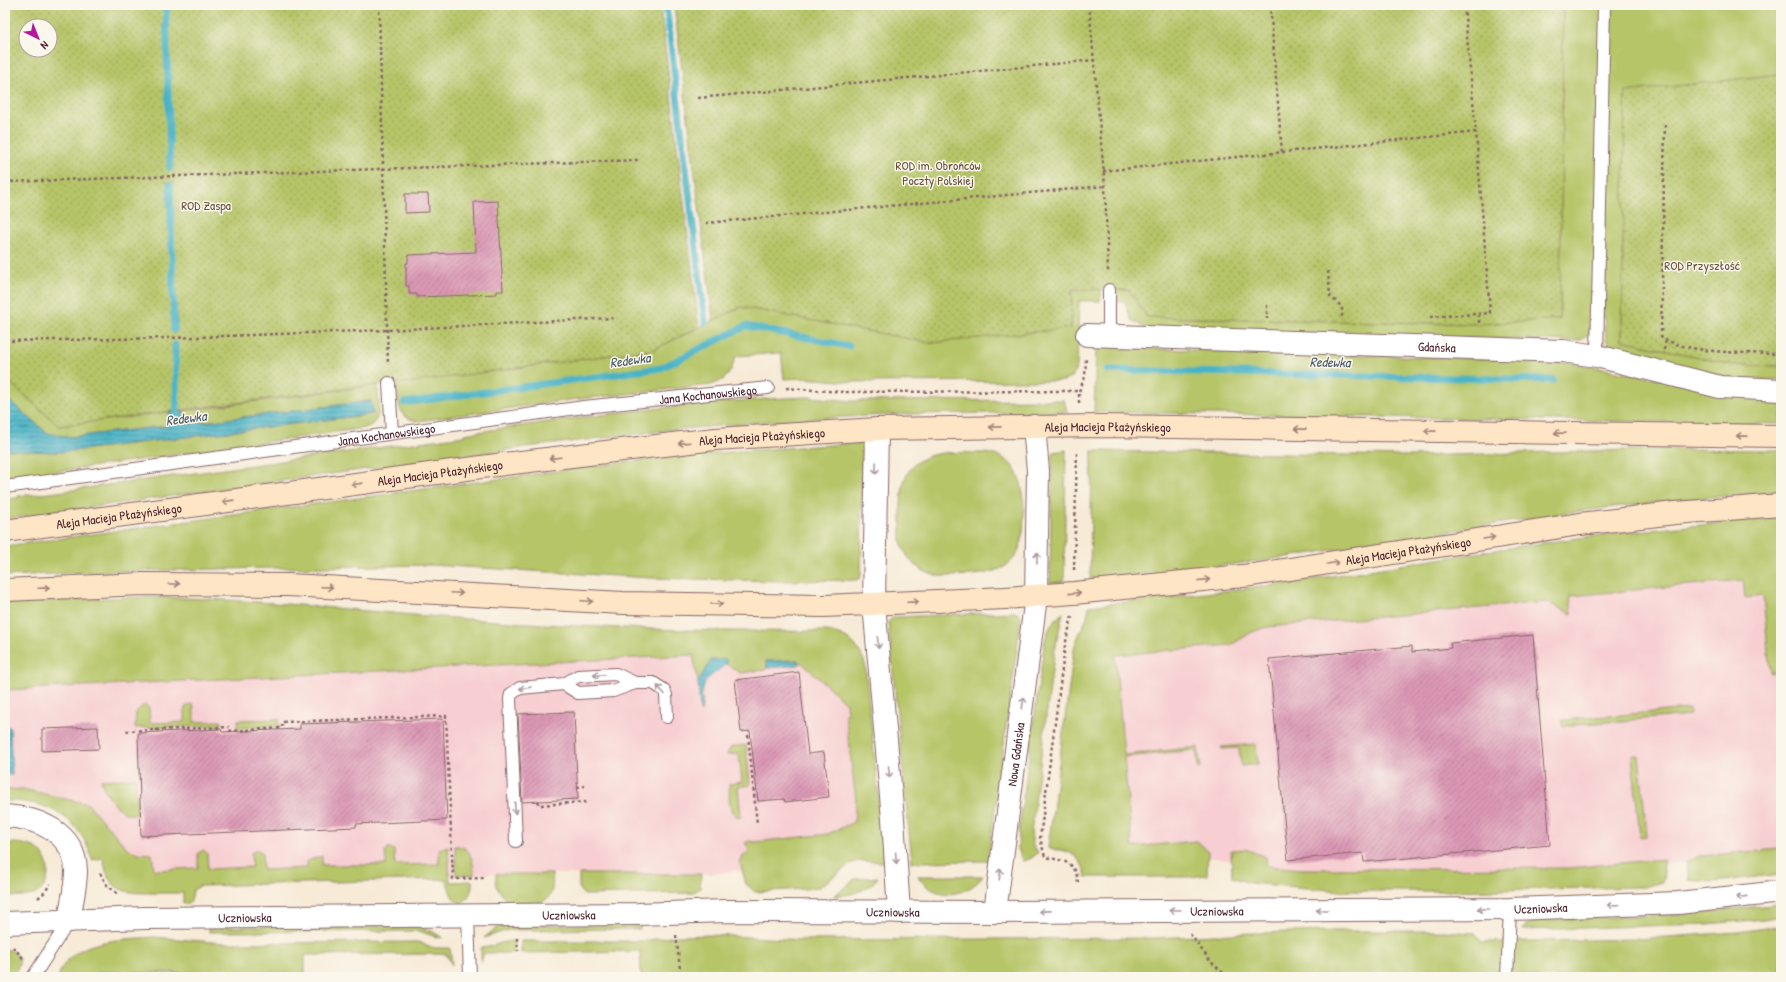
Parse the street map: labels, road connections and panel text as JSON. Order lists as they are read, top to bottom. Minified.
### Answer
{"streets":{"main road":["Aleja Macieja Płażyńskiego"],"street":["Gdańska","Nowa Gdańska","Uczniowska"],"lane":["Jana Kochanowskiego"]},"crossings":[["Aleja Macieja Płażyńskiego","Nowa Gdańska"],["Nowa Gdańska","Uczniowska"]],"one_way":["Uczniowska"],"water":["Redewka"],"parks":["ROD im. Obrońców Poczty Polskiej","ROD Zaspa","ROD Przyszłość"],"north":"bottom right"}
